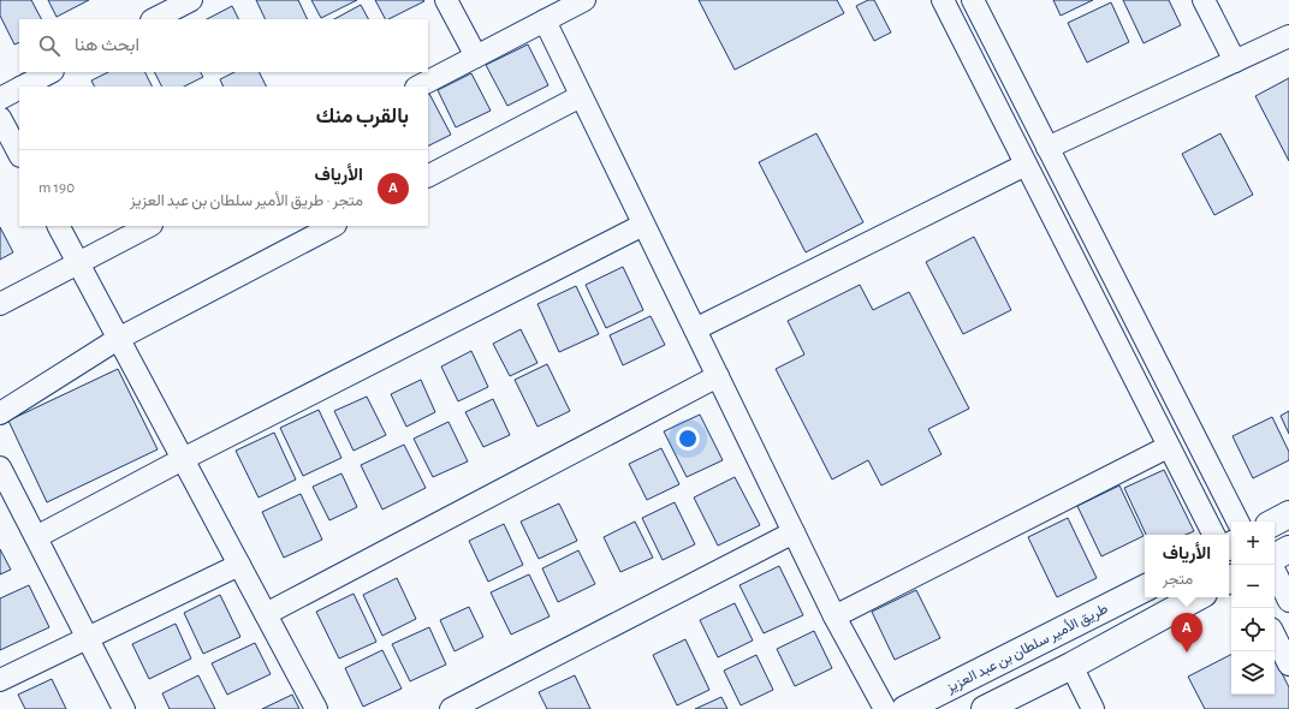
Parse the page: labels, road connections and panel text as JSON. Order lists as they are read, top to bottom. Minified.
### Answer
{"streets":{"main road":["طريق الأمير سلطان بن عبد العزيز"]},"page":{"search":"ابحث هنا","heading":"بالقرب منك","list":[{"mark":"A","name":"الأرياف","note":"متجر · طريق الأمير سلطان بن عبد العزيز","value":"190 m"}],"map_buttons":["+","−"],"popup":["الأرياف","متجر"],"pins":"A"}}
